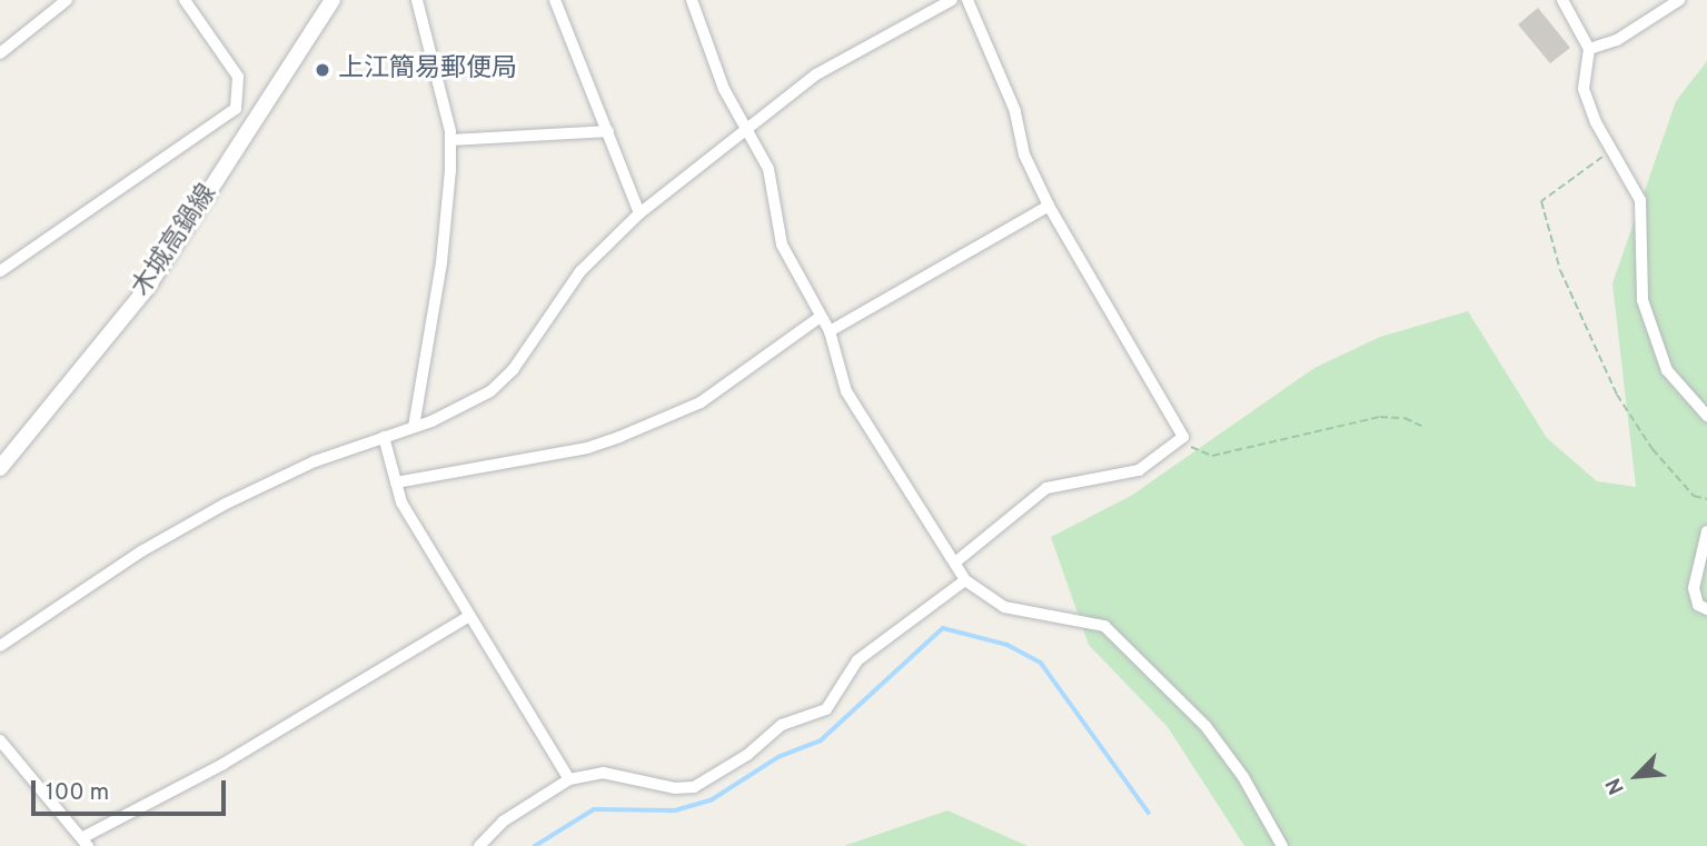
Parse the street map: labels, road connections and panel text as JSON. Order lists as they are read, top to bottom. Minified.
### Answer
{"streets":{"main road":["木城高鍋線"]},"places":["上江簡易郵便局"],"scale_bar":"100 m","north":"bottom left"}
